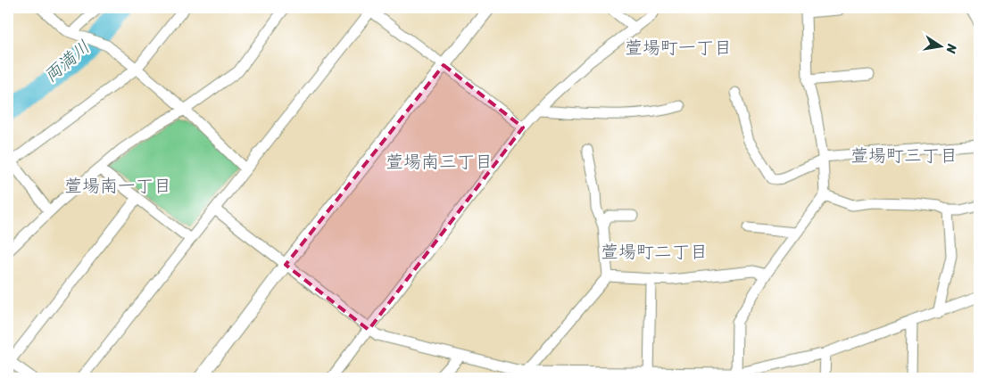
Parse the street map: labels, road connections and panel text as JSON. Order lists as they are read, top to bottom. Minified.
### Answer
{"districts":["萱場町一丁目","萱場町三丁目","萱場南三丁目","萱場南一丁目","萱場町二丁目"],"water":["両満川"],"north":"right"}
